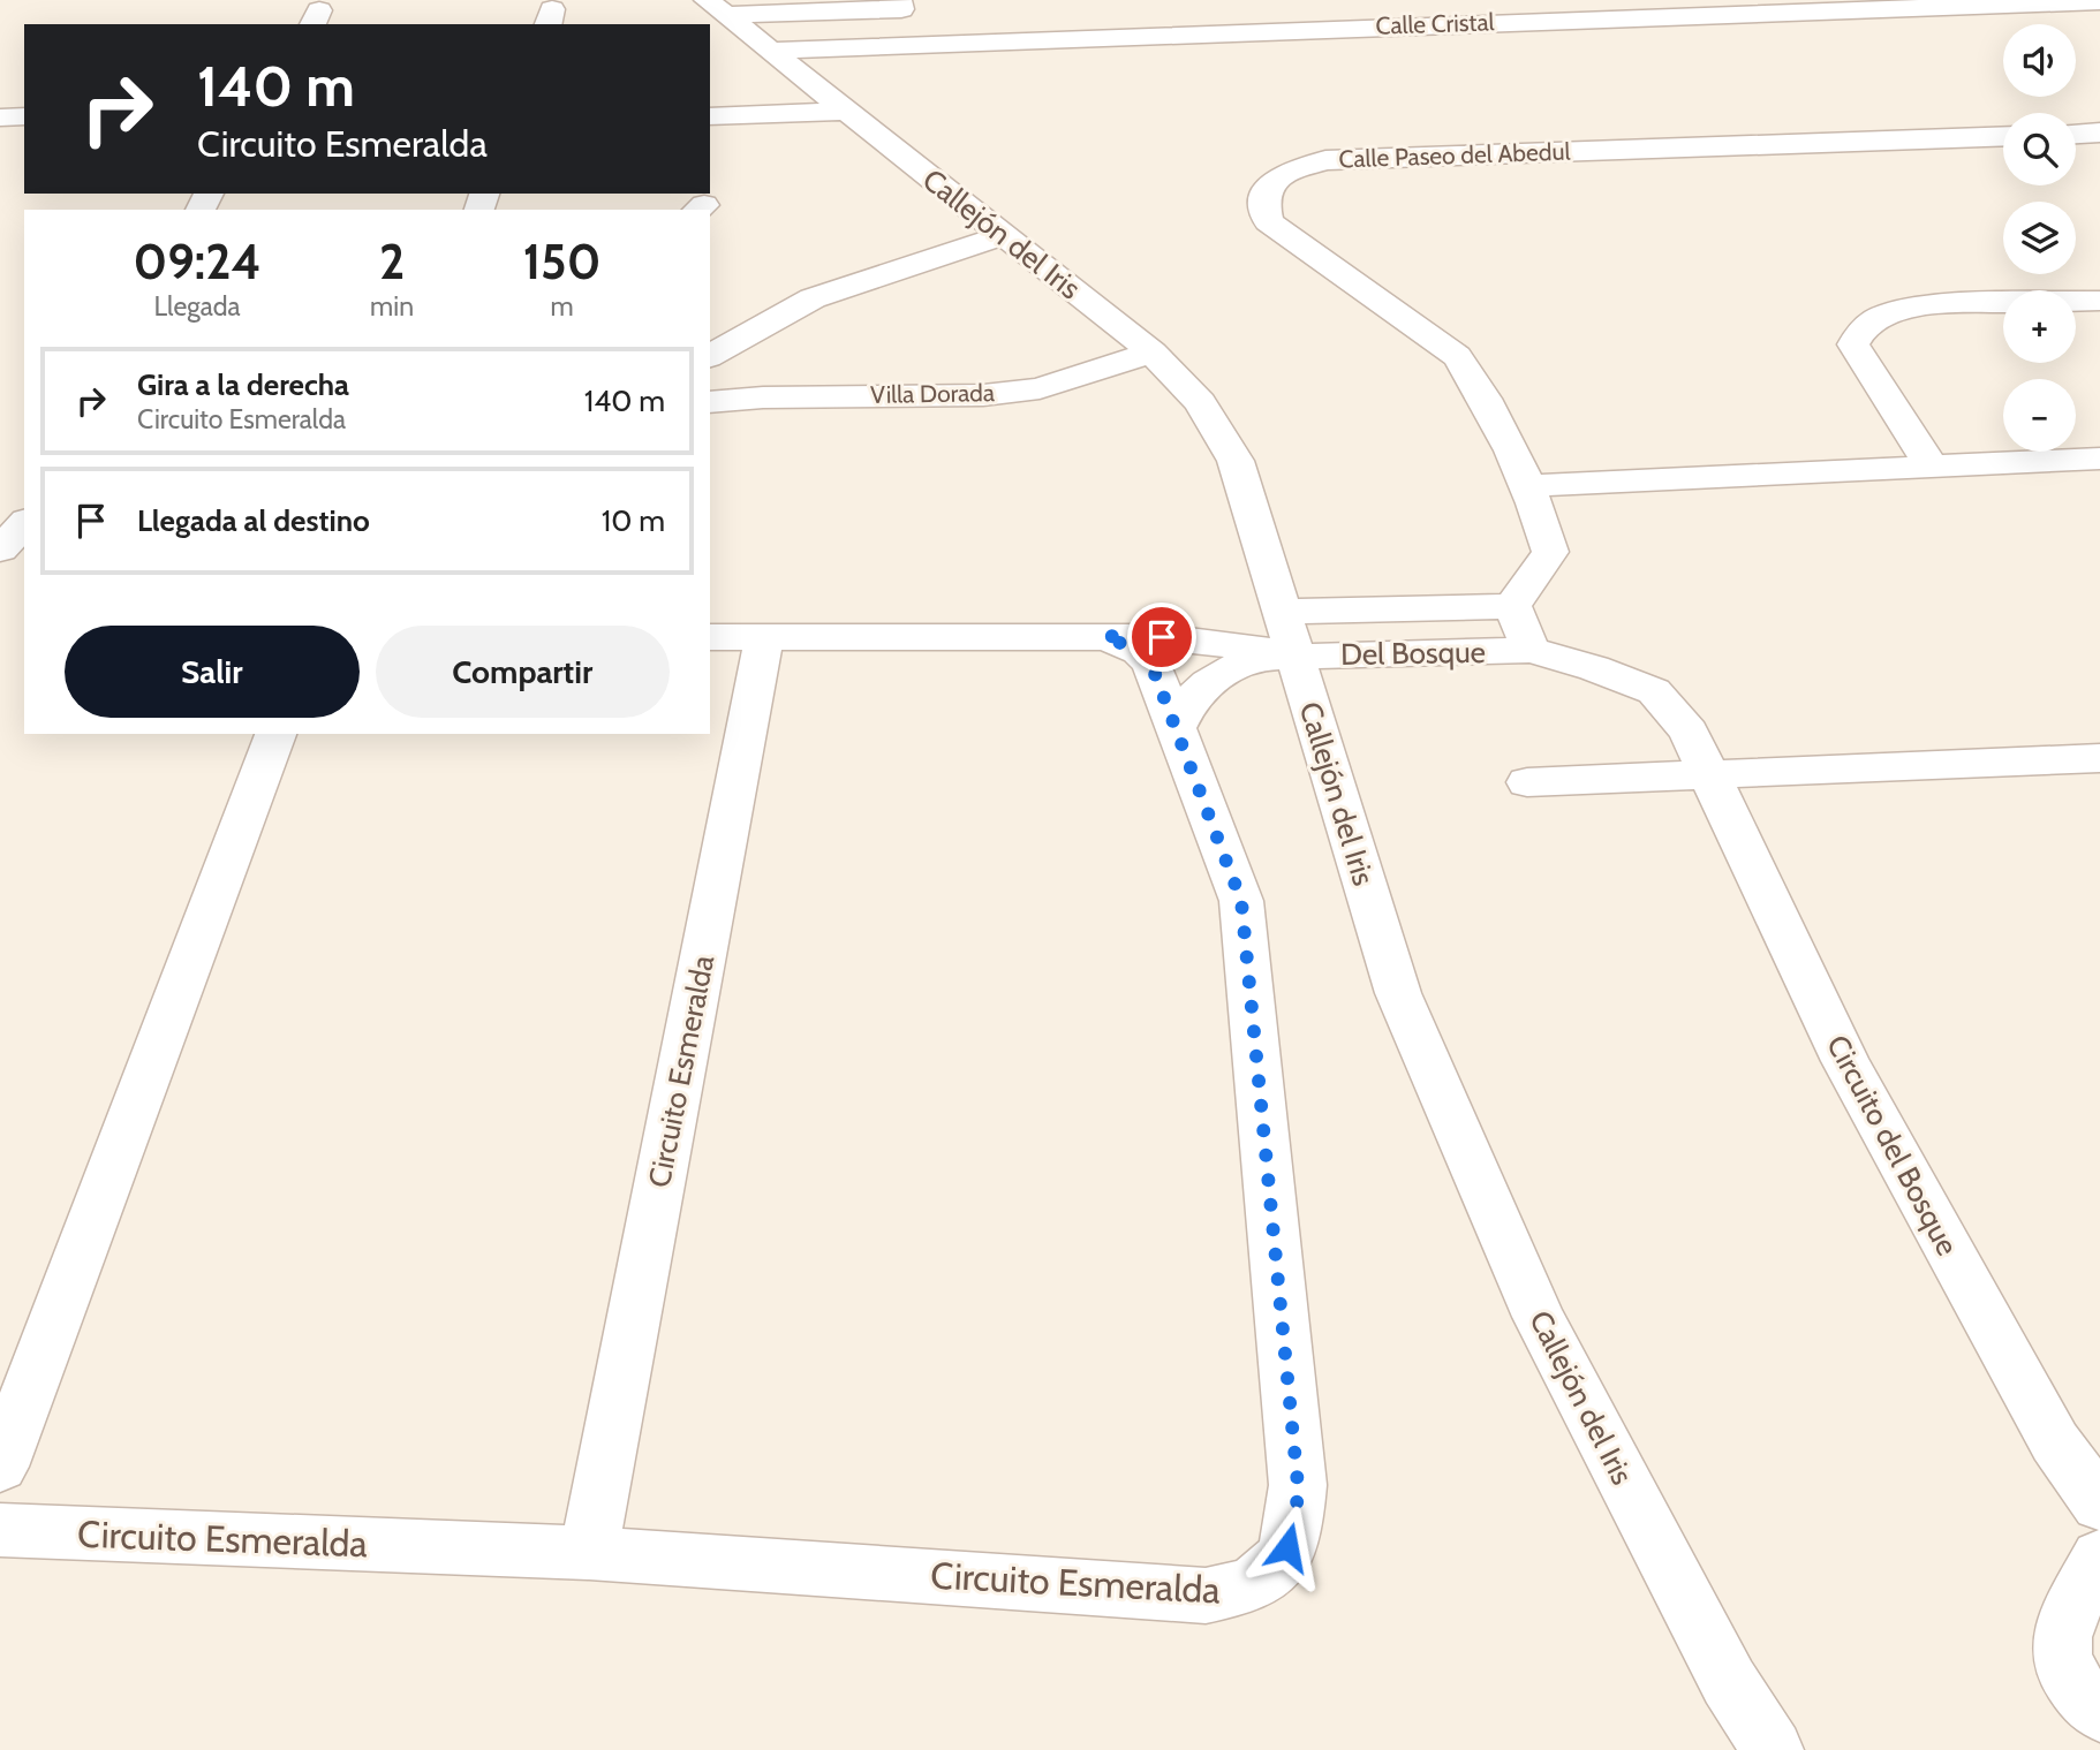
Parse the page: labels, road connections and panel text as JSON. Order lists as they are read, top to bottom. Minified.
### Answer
{"streets":{"street":["Calle Cristal","Calle Paseo del Abedul","Callejón del Iris","Villa Dorada","Del Bosque","Circuito Esmeralda","Circuito del Bosque"]},"crossings":[["Calle Cristal","Callejón del Iris"],["Callejón del Iris","Villa Dorada"],["Callejón del Iris","Del Bosque"],["Callejón del Iris","Circuito Esmeralda"],["Del Bosque","Circuito Esmeralda"]],"page":{"map_buttons":["+","−"],"turn":["140 m","Circuito Esmeralda"],"eta":["09:24","Llegada","2","min","150","m"],"list":[{"name":"Gira a la derecha","note":"Circuito Esmeralda","value":"140 m"},{"name":"Llegada al destino","value":"10 m"}],"buttons":["Salir","Compartir"]}}
